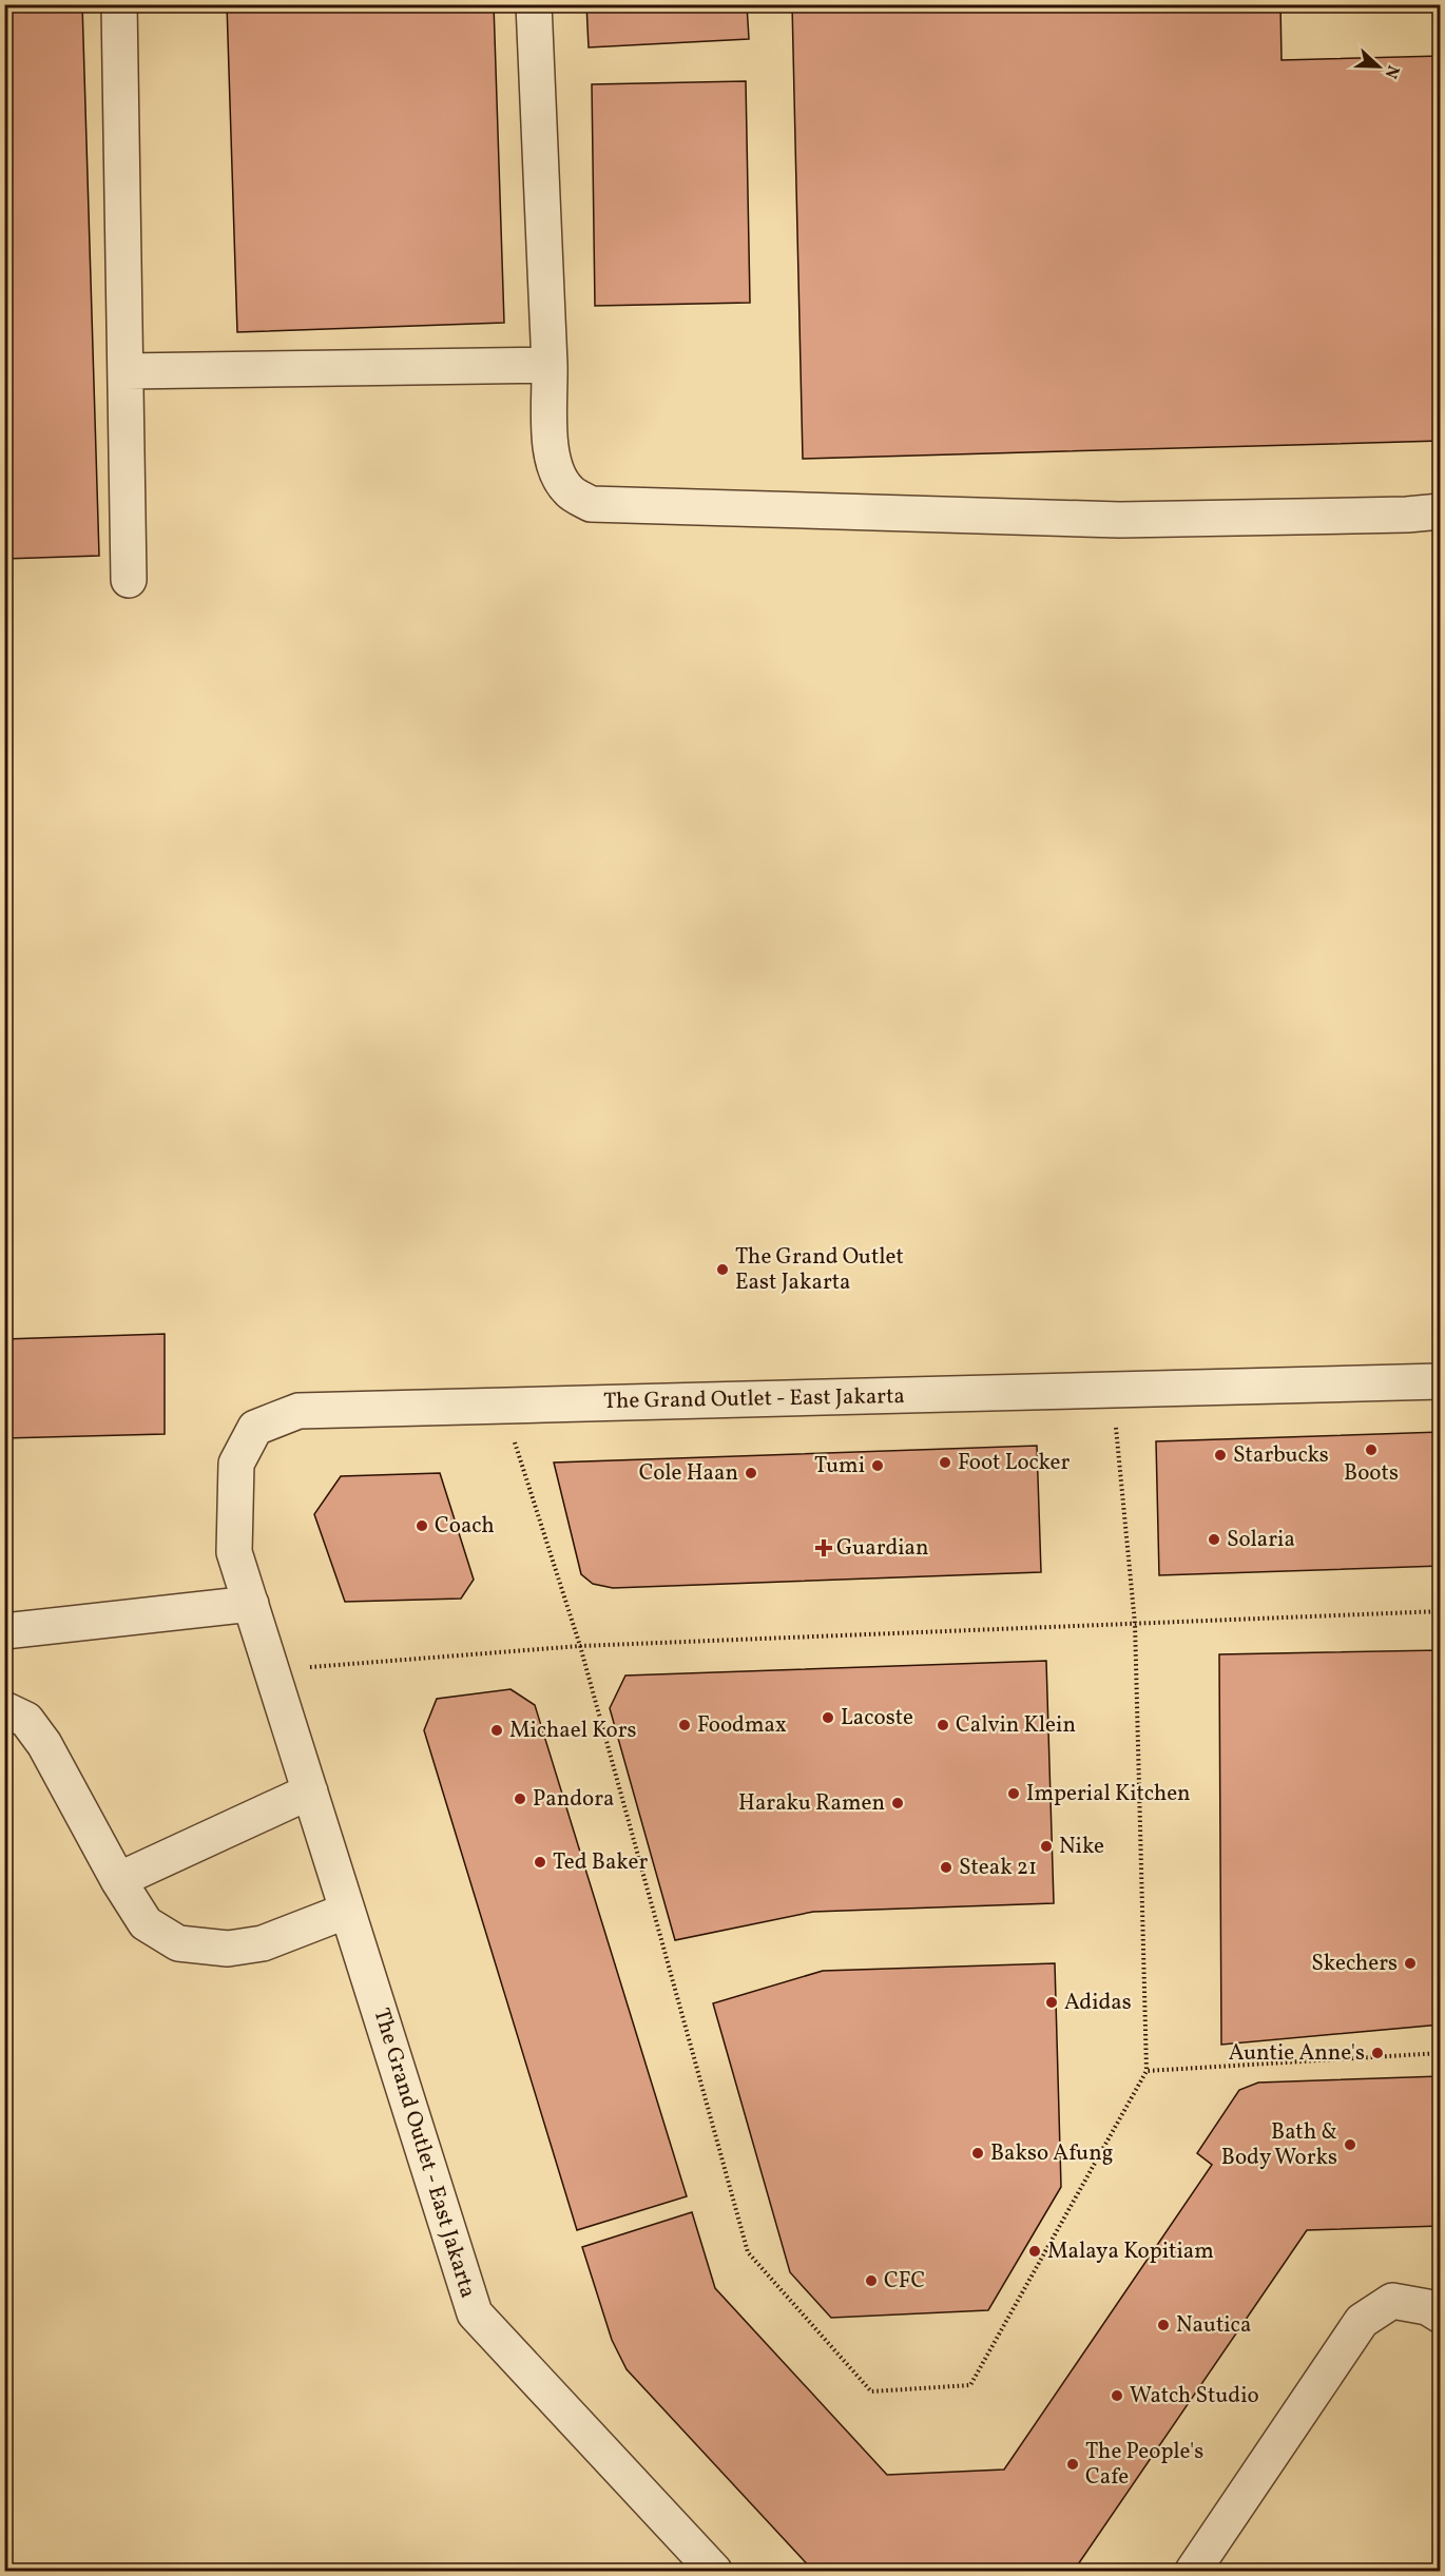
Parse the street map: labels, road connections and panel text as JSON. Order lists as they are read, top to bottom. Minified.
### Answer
{"streets":{"lane":["The Grand Outlet - East Jakarta"]},"places":{"other":["The Grand Outlet East Jakarta","Boots","Starbucks","Foot Locker","Tumi","Cole Haan","Coach","Solaria","Lacoste","Foodmax","Calvin Klein","Michael Kors","Imperial Kitchen","Pandora","Haraku Ramen","Nike","Ted Baker","Steak 21","Skechers","Adidas","Auntie Anne's","Bath & Body Works","Bakso Afung","Malaya Kopitiam","CFC","Nautica","Watch Studio","The People's Cafe"],"health":["Guardian"]},"north":"right"}
